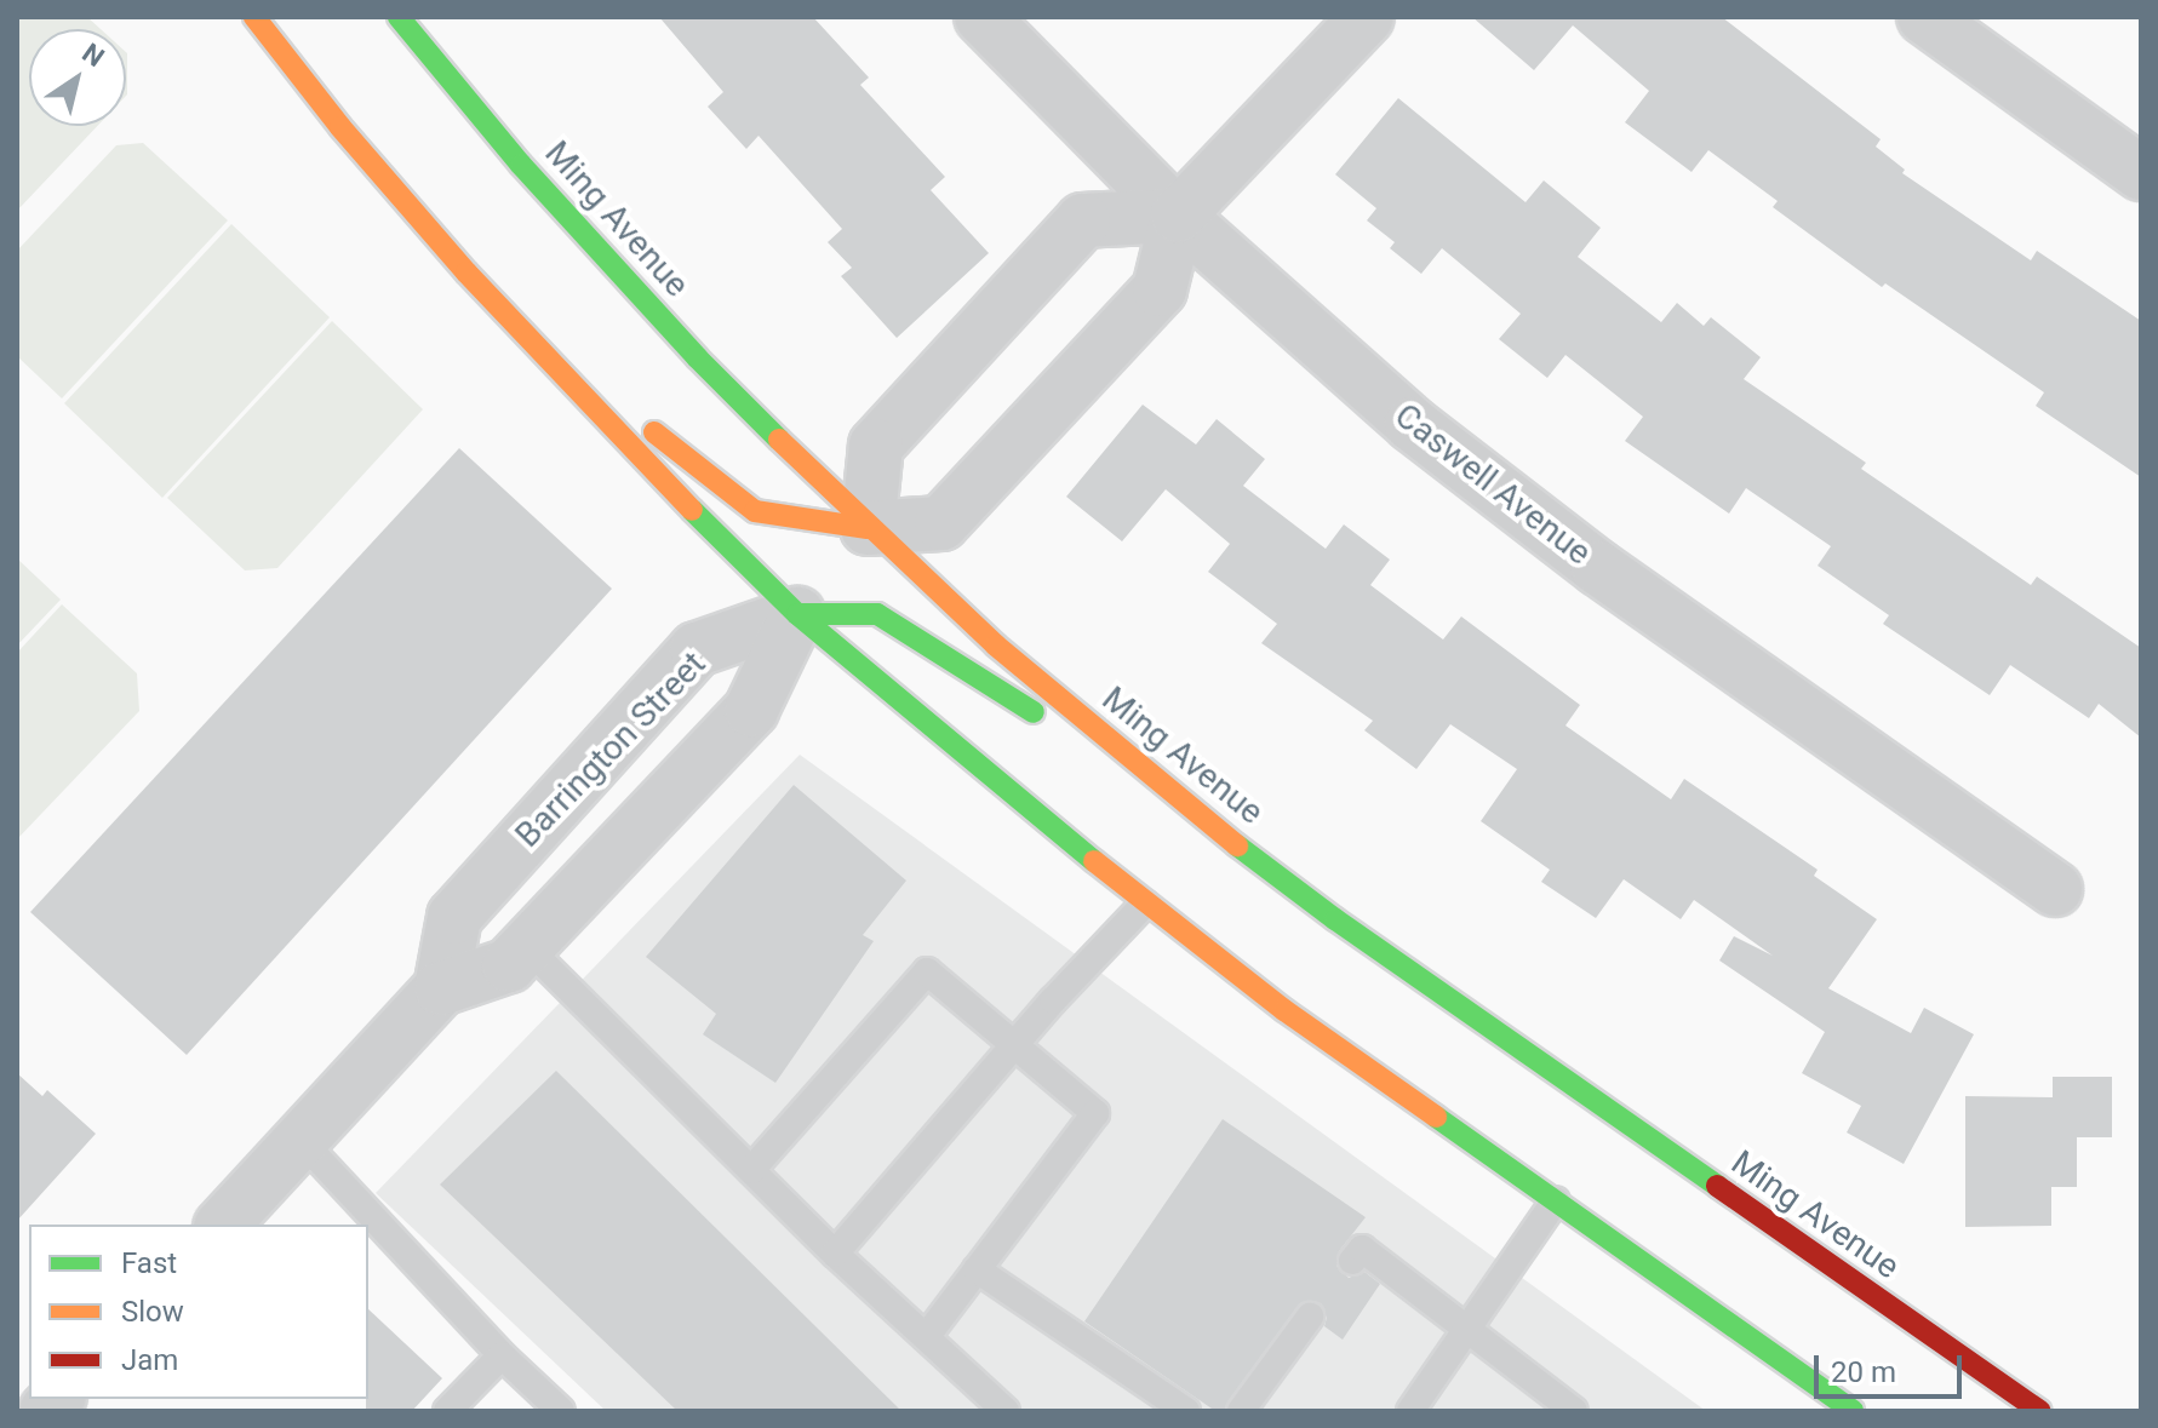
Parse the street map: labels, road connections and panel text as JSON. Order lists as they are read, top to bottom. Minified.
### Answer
{"streets":{"main road":["Ming Avenue"],"street":["Caswell Avenue","Barrington Street"]},"legend":["Fast","Slow","Jam"],"scale_bar":"20 m","north":"top right"}
